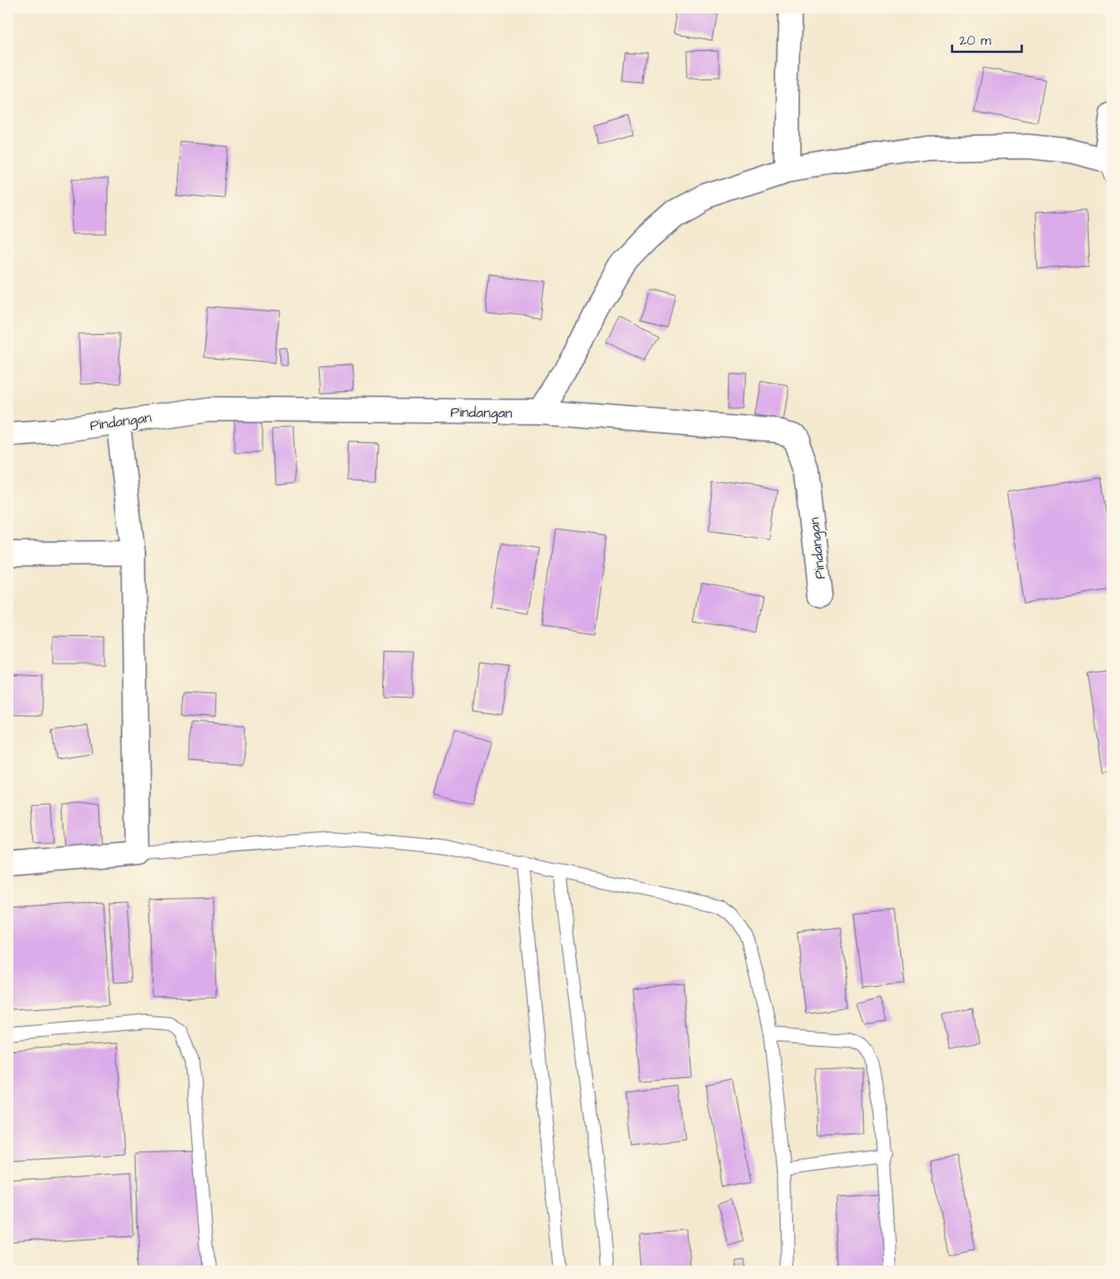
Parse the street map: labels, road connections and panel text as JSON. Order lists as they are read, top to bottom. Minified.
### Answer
{"streets":{"street":["Pindangan"]},"scale_bar":"20 m"}
